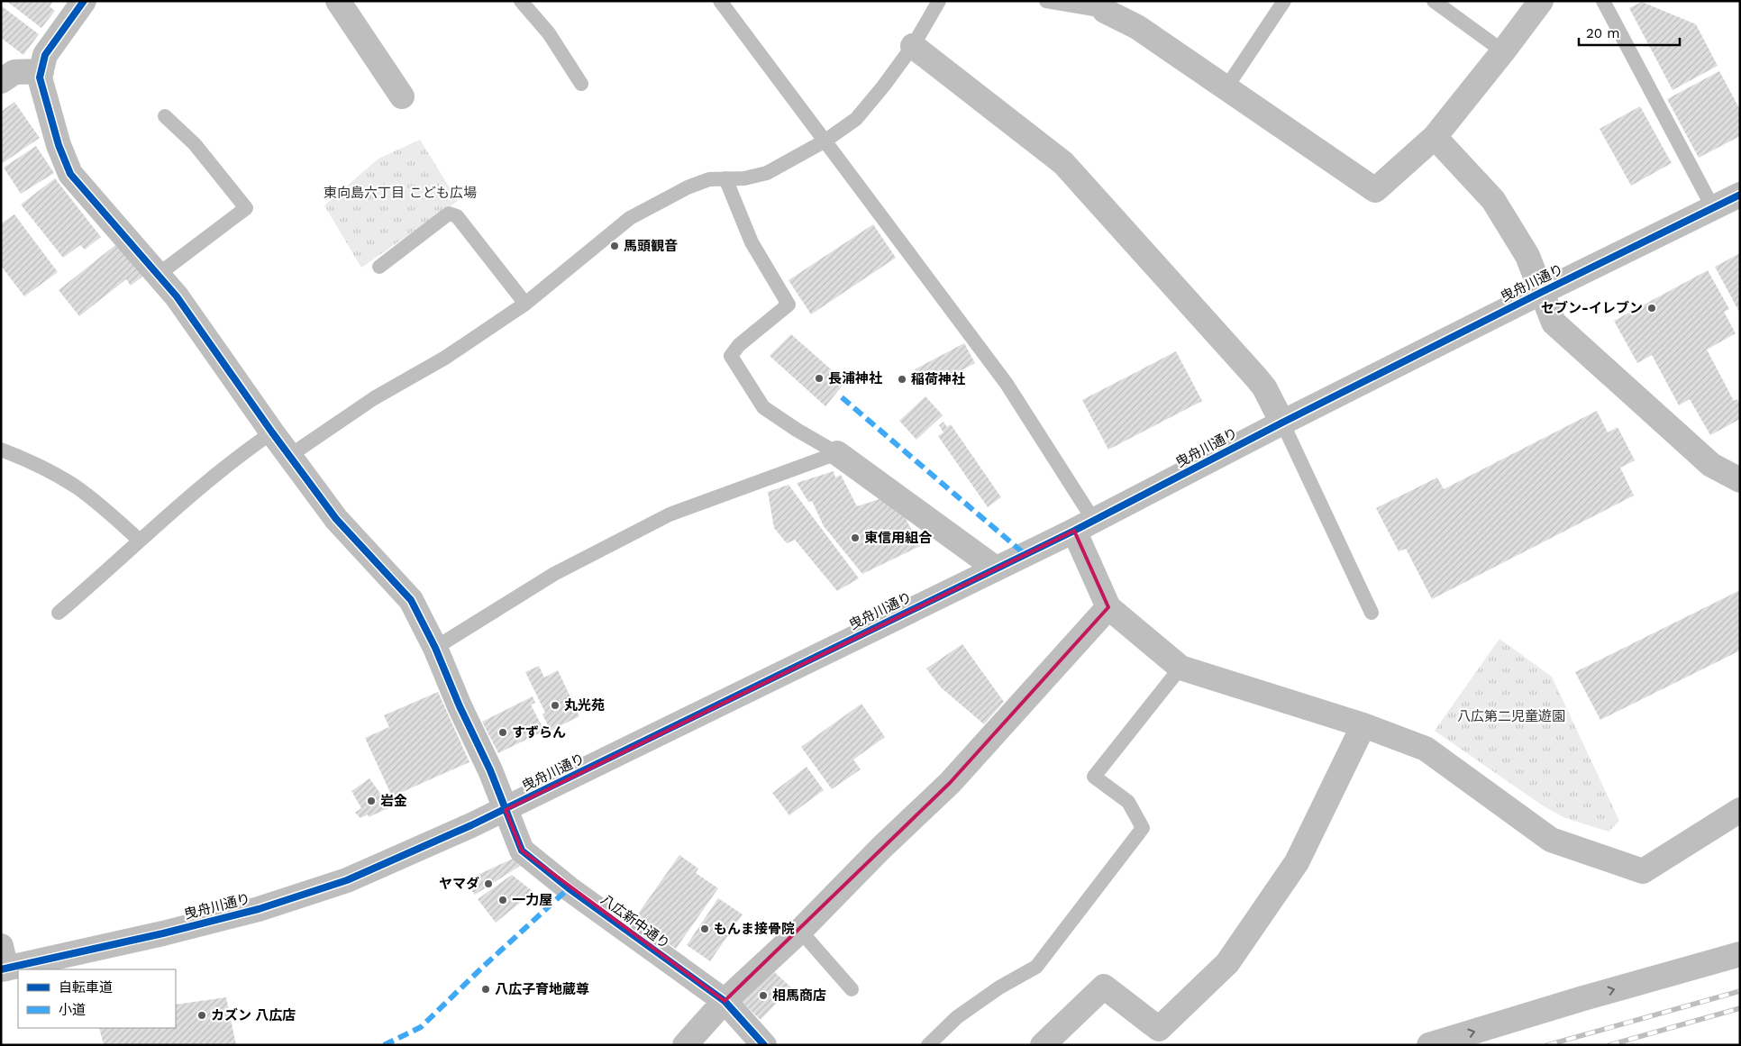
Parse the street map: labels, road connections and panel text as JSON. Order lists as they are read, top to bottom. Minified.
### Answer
{"streets":{"street":["曳舟川通り","八広新中通り"]},"crossings":[["曳舟川通り","八広新中通り"]],"parks":["東向島六丁目 こども広場","八広第二児童遊園"],"places":["馬頭観音","セブン-イレブン","長浦神社","稲荷神社","東信用組合","丸光苑","すずらん","岩金","ヤマダ","一力屋","もんま接骨院","八広子育地蔵尊","相馬商店","カズン 八広店"],"legend":["自転車道","小道"],"scale_bar":"20 m"}
